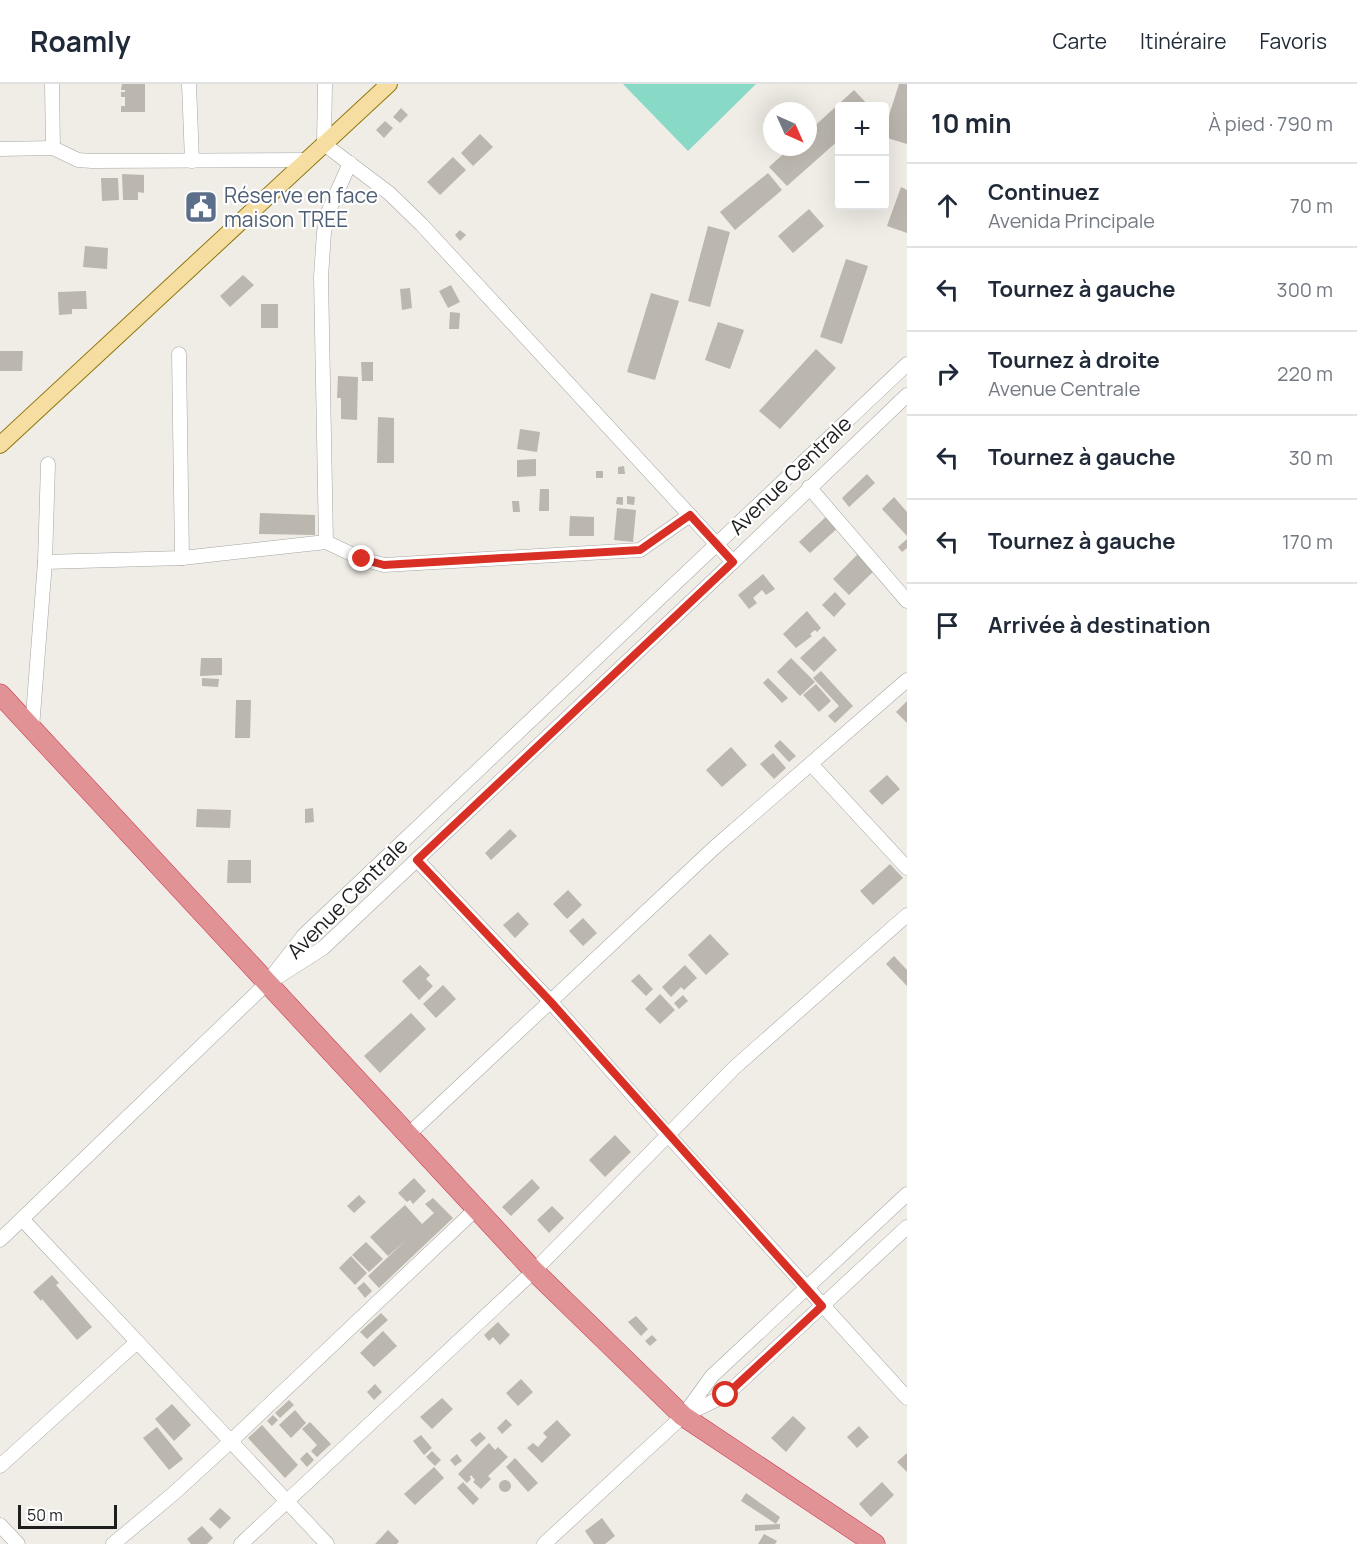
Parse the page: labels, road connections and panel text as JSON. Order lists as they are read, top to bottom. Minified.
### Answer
{"streets":{"street":["Avenue Centrale"]},"places":{"public building":["Réserve en face maison TREE"]},"scale_bar":"50 m","north":"bottom right","page":{"header":"Roamly","nav":["Carte","Itinéraire","Favoris"],"heading":["10 min","À pied · 790 m"],"map_buttons":["+","−"],"list":[["Continuez","Avenida Principale","70 m"],["Tournez à gauche","300 m"],["Tournez à droite","Avenue Centrale","220 m"],["Tournez à gauche","30 m"],["Tournez à gauche","170 m"],"Arrivée à destination"],"scale":"50 m"}}
